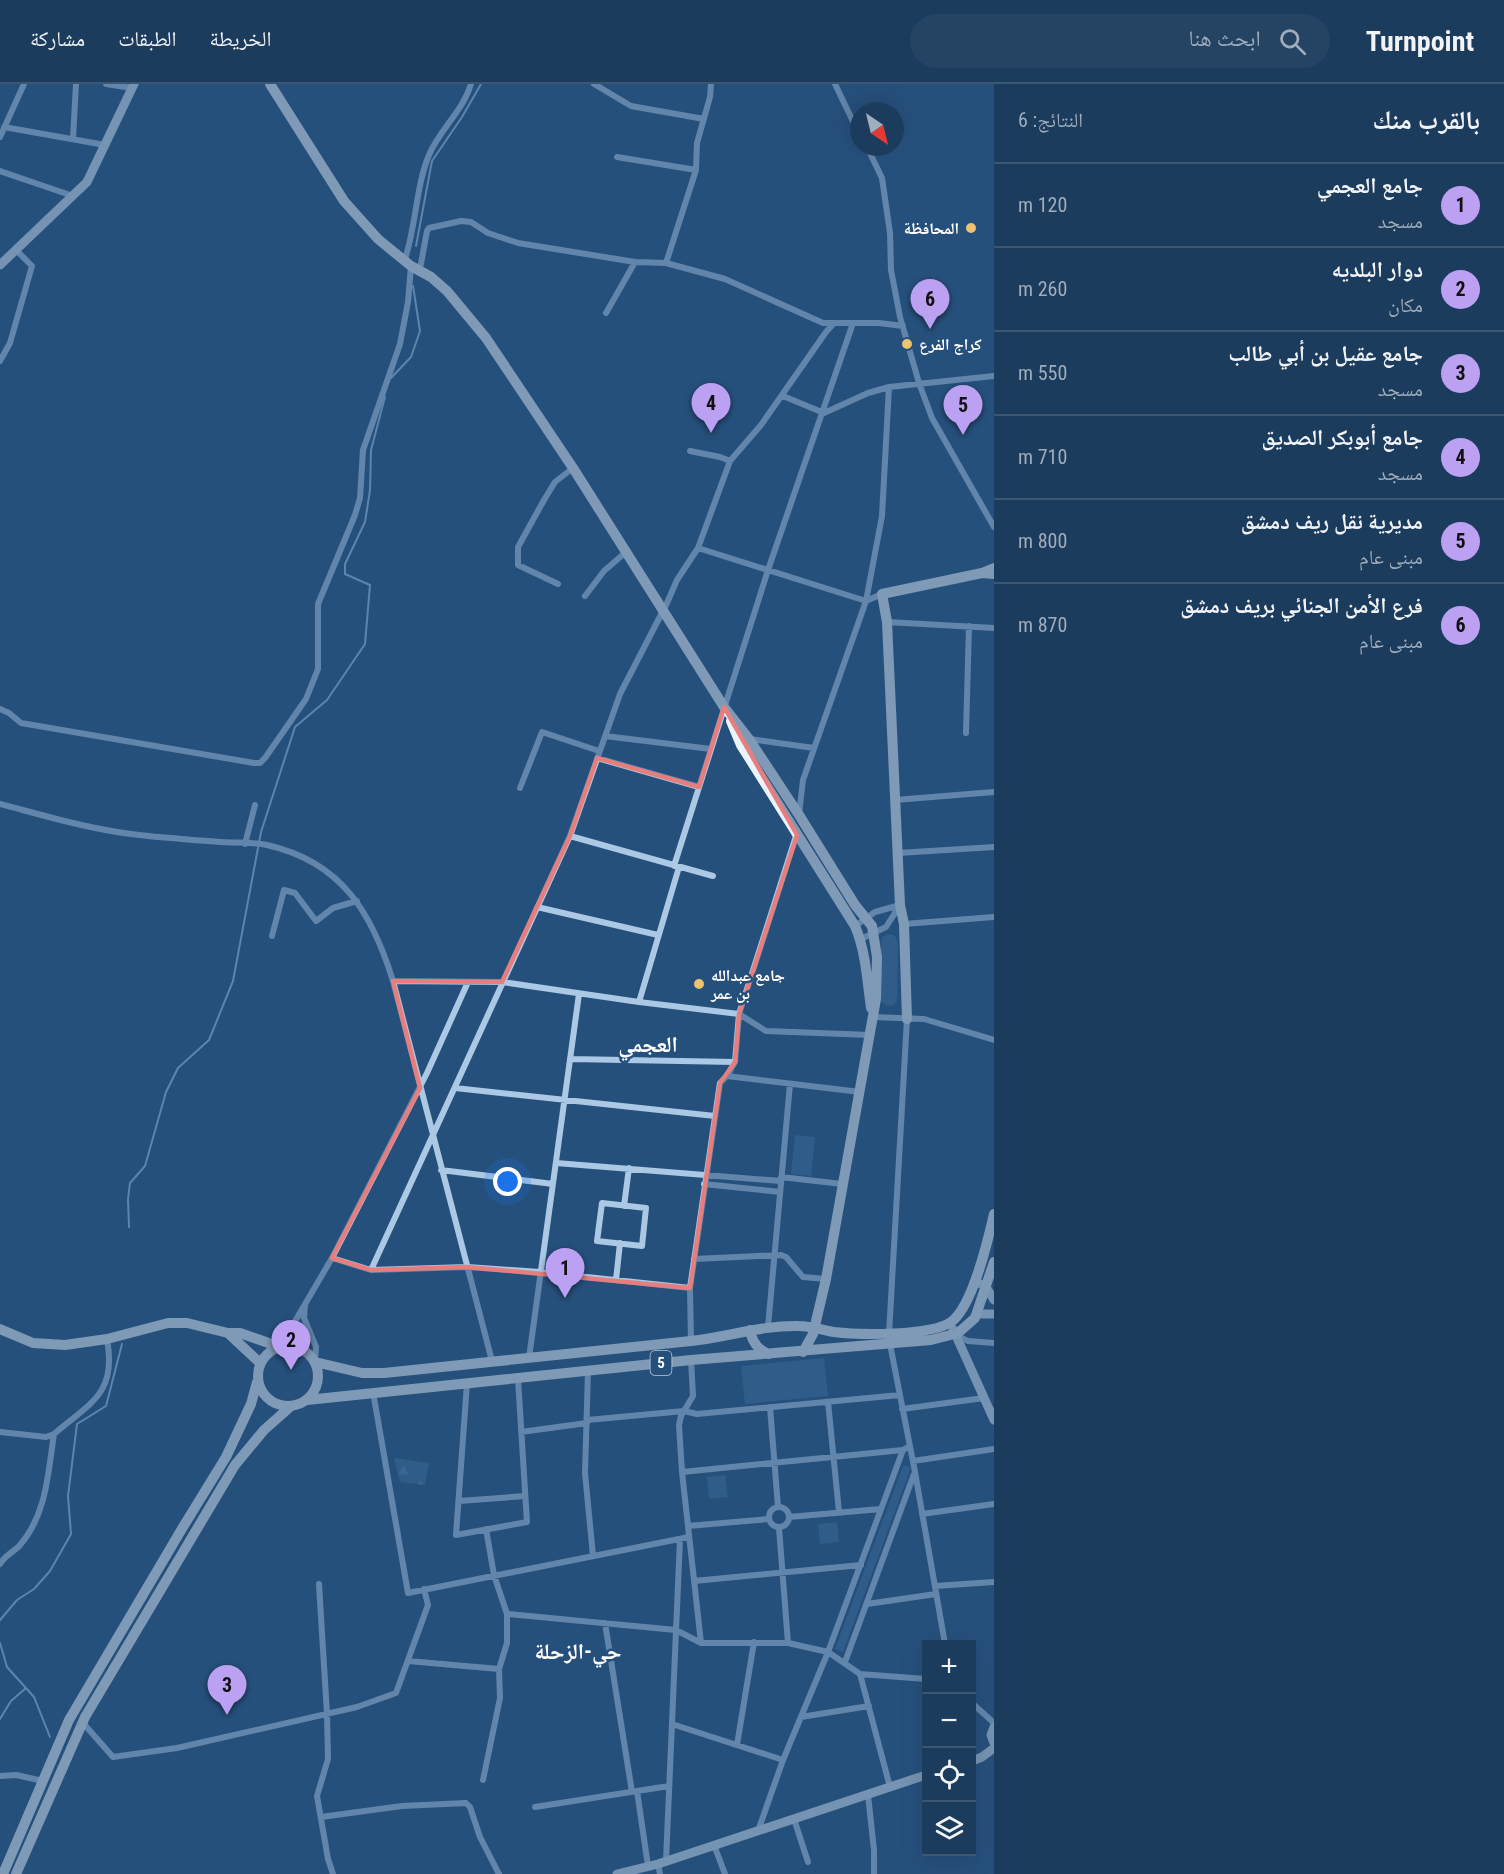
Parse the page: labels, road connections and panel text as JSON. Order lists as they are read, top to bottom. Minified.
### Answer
{"streets":{"main road":["5"]},"districts":["العجمي","حي-الزحلة"],"places":["المحافظة","كراج الفرع","جامع عبدالله بن عمر"],"north":"bottom right","page":{"header":"Turnpoint","search":"ابحث هنا","nav":["الخريطة","الطبقات","مشاركة"],"heading":["بالقرب منك","النتائج: 6"],"list":[{"mark":"1","name":"جامع العجمي","note":"مسجد","value":"120 m"},{"mark":"2","name":"دوار البلديه","note":"مكان","value":"260 m"},{"mark":"3","name":"جامع عقيل بن أبي طالب","note":"مسجد","value":"550 m"},{"mark":"4","name":"جامع أبوبكر الصديق","note":"مسجد","value":"710 m"},{"mark":"5","name":"مديرية نقل ريف دمشق","note":"مبنى عام","value":"800 m"},{"mark":"6","name":"فرع الأمن الجنائي بريف دمشق","note":"مبنى عام","value":"870 m"}],"pins":["6","4","5","1","2","3"],"map_buttons":["+","−"]}}
